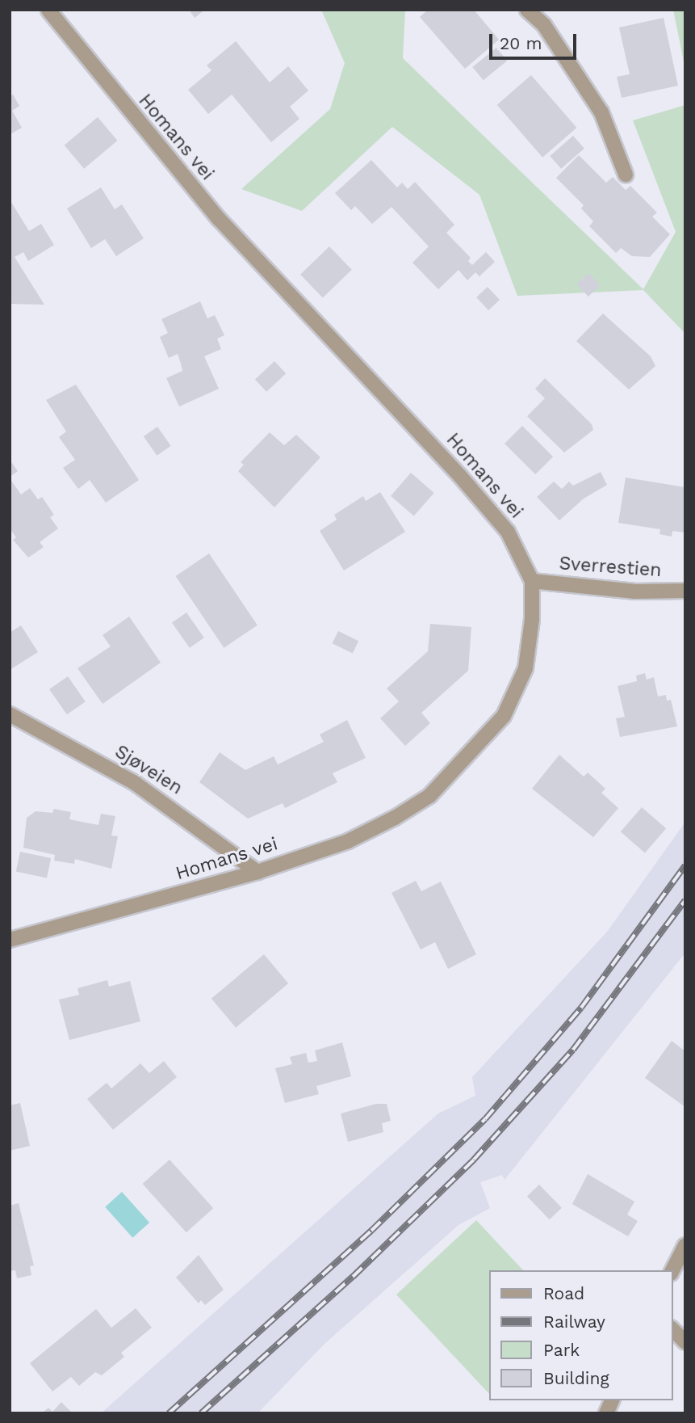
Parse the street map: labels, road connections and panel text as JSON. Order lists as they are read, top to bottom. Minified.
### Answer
{"streets":{"street":["Homans vei","Sverrestien","Sjøveien"]},"crossings":[["Homans vei","Sverrestien"],["Homans vei","Sjøveien"]],"legend":["Road","Railway","Park","Building"],"scale_bar":"20 m"}
